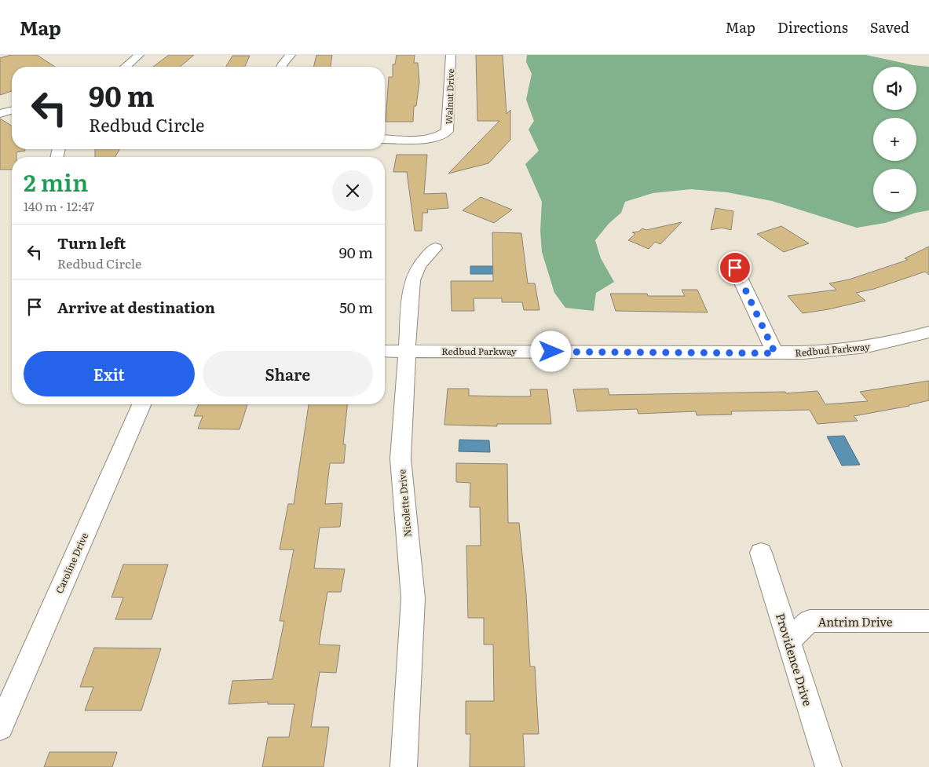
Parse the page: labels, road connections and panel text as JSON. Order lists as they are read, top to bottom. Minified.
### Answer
{"streets":{"street":["Walnut Drive","Redbud Parkway","Nicolette Drive","Caroline Drive","Antrim Drive","Providence Drive"]},"crossings":[["Redbud Parkway","Nicolette Drive"],["Antrim Drive","Providence Drive"]],"page":{"header":"Map","nav":["Map","Directions","Saved"],"map_buttons":["+","−"],"turn":["90 m","Redbud Circle"],"heading":["2 min","140 m · 12:47"],"list":[{"name":"Turn left","note":"Redbud Circle","value":"90 m"},{"name":"Arrive at destination","value":"50 m"}],"buttons":["Exit","Share"]}}
